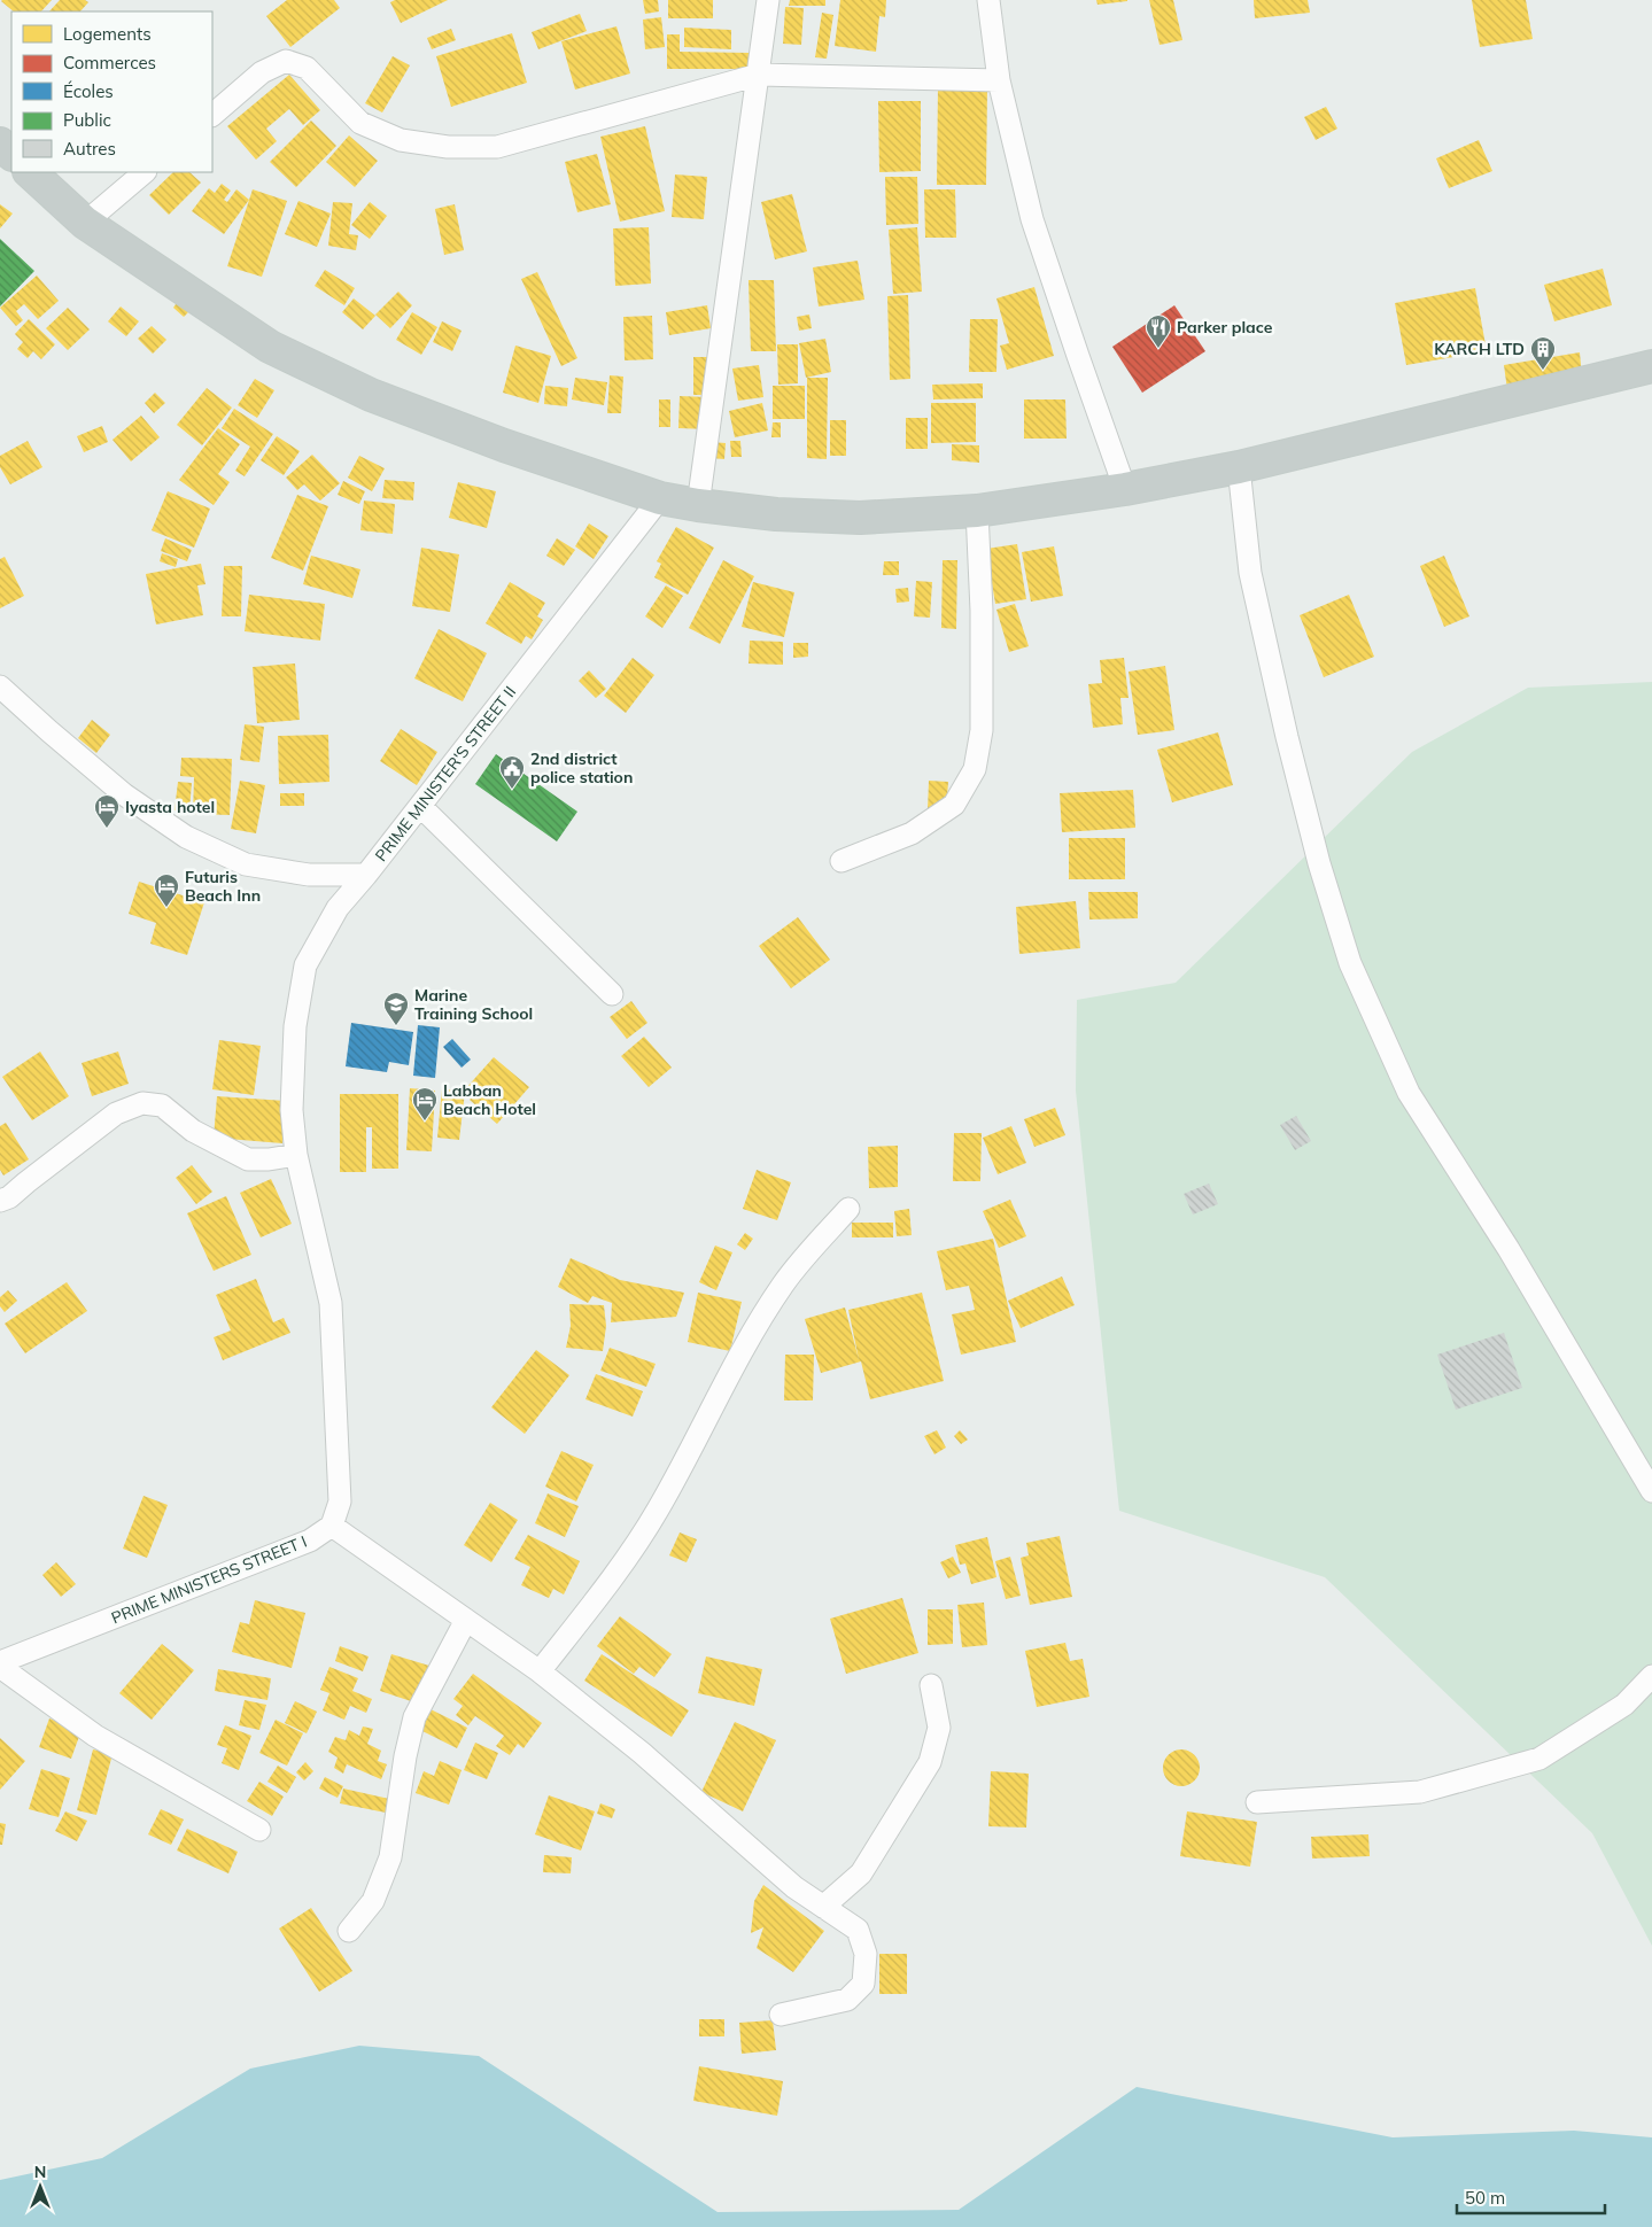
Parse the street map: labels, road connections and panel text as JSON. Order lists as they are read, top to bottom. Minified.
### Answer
{"streets":{"street":["PRIME MINISTER'S STREET II","PRIME MINISTERS STREET I"]},"places":{"restaurant":["Parker place"],"building":["KARCH LTD"],"public building":["2nd district police station"],"hotel":["Iyasta hotel","Futuris Beach Inn","Labban Beach Hotel"],"school or university":["Marine Training School"]},"legend":["Logements","Commerces","Écoles","Public","Autres"],"scale_bar":"50 m","north":"top"}
